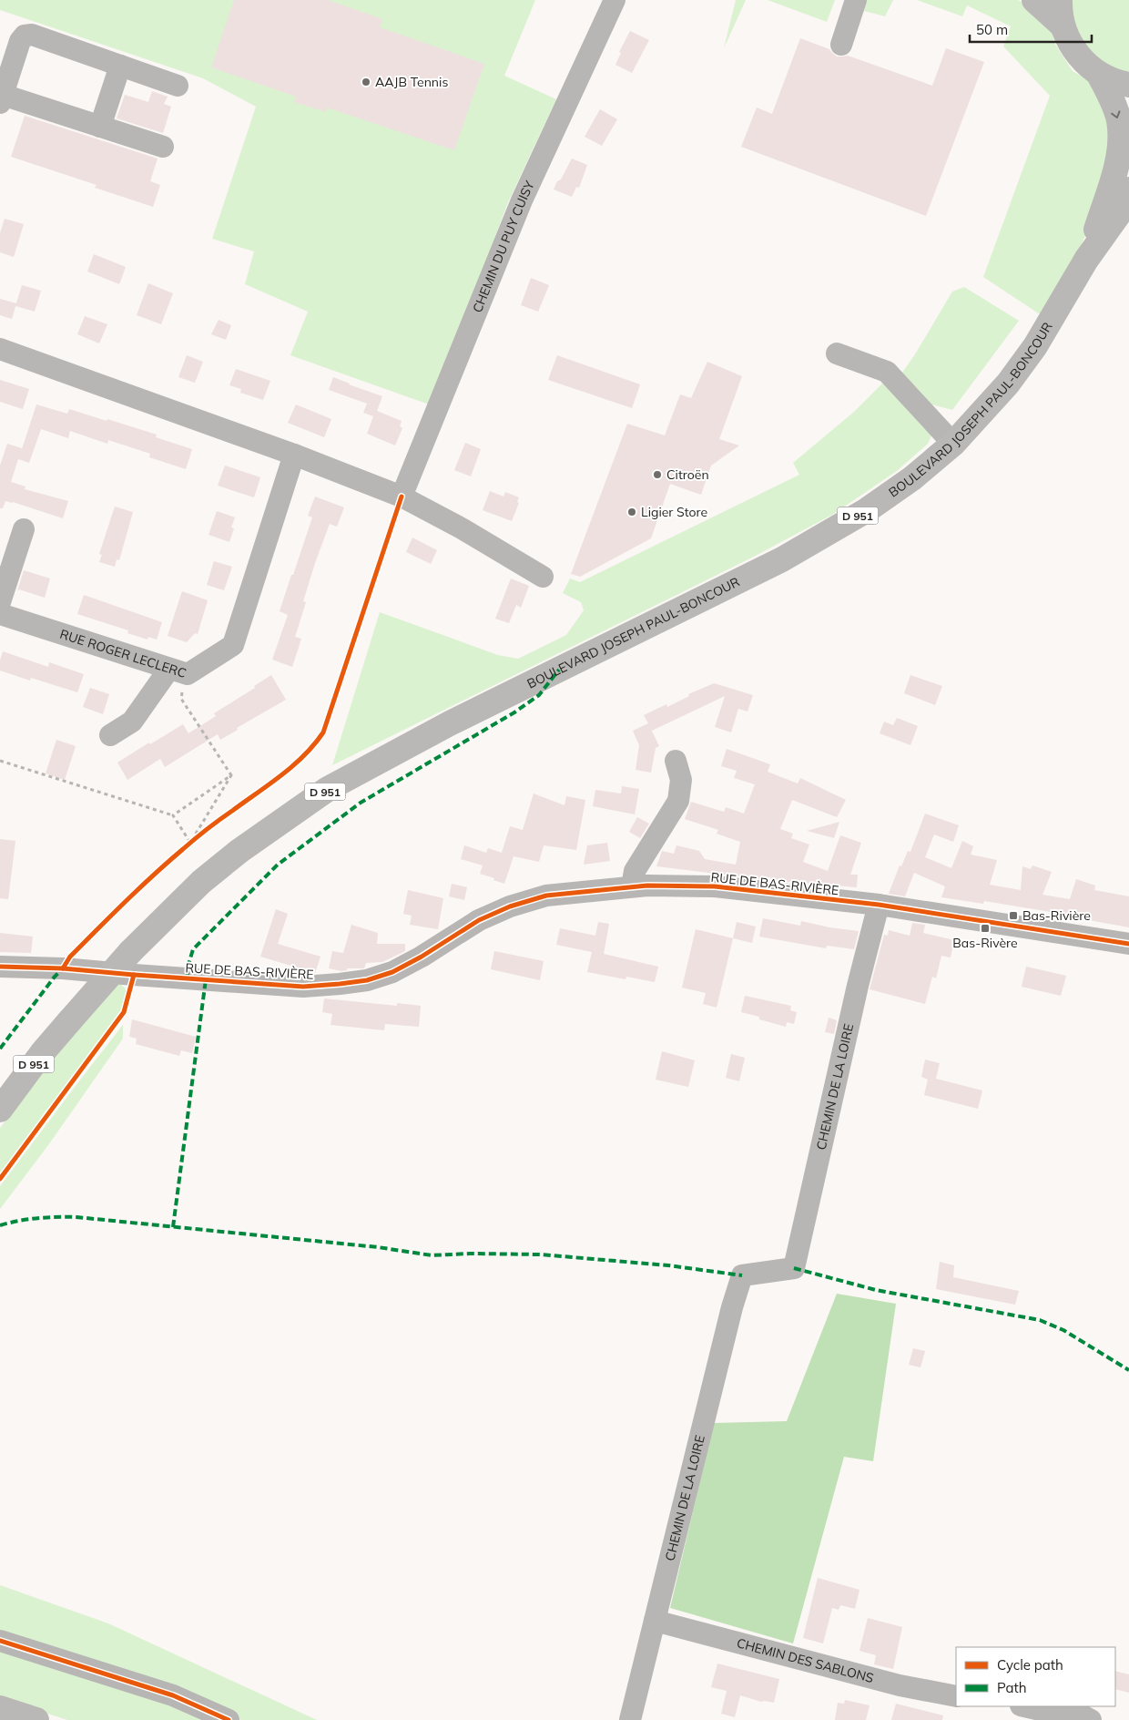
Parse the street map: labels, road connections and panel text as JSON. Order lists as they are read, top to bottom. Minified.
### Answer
{"streets":{"main road":["BOULEVARD JOSEPH PAUL-BONCOUR","D 951"],"street":["CHEMIN DU PUY CUISY","RUE ROGER LECLERC","RUE DE BAS-RIVIÈRE","CHEMIN DE LA LOIRE","CHEMIN DES SABLONS"]},"crossings":[["RUE DE BAS-RIVIÈRE","CHEMIN DE LA LOIRE"],["CHEMIN DE LA LOIRE","CHEMIN DES SABLONS"]],"places":{"other":["AAJB Tennis","Citroën","Ligier Store"],"transit":["Bas-Rivière","Bas-Rivère"]},"legend":["Cycle path","Path"],"scale_bar":"50 m"}
